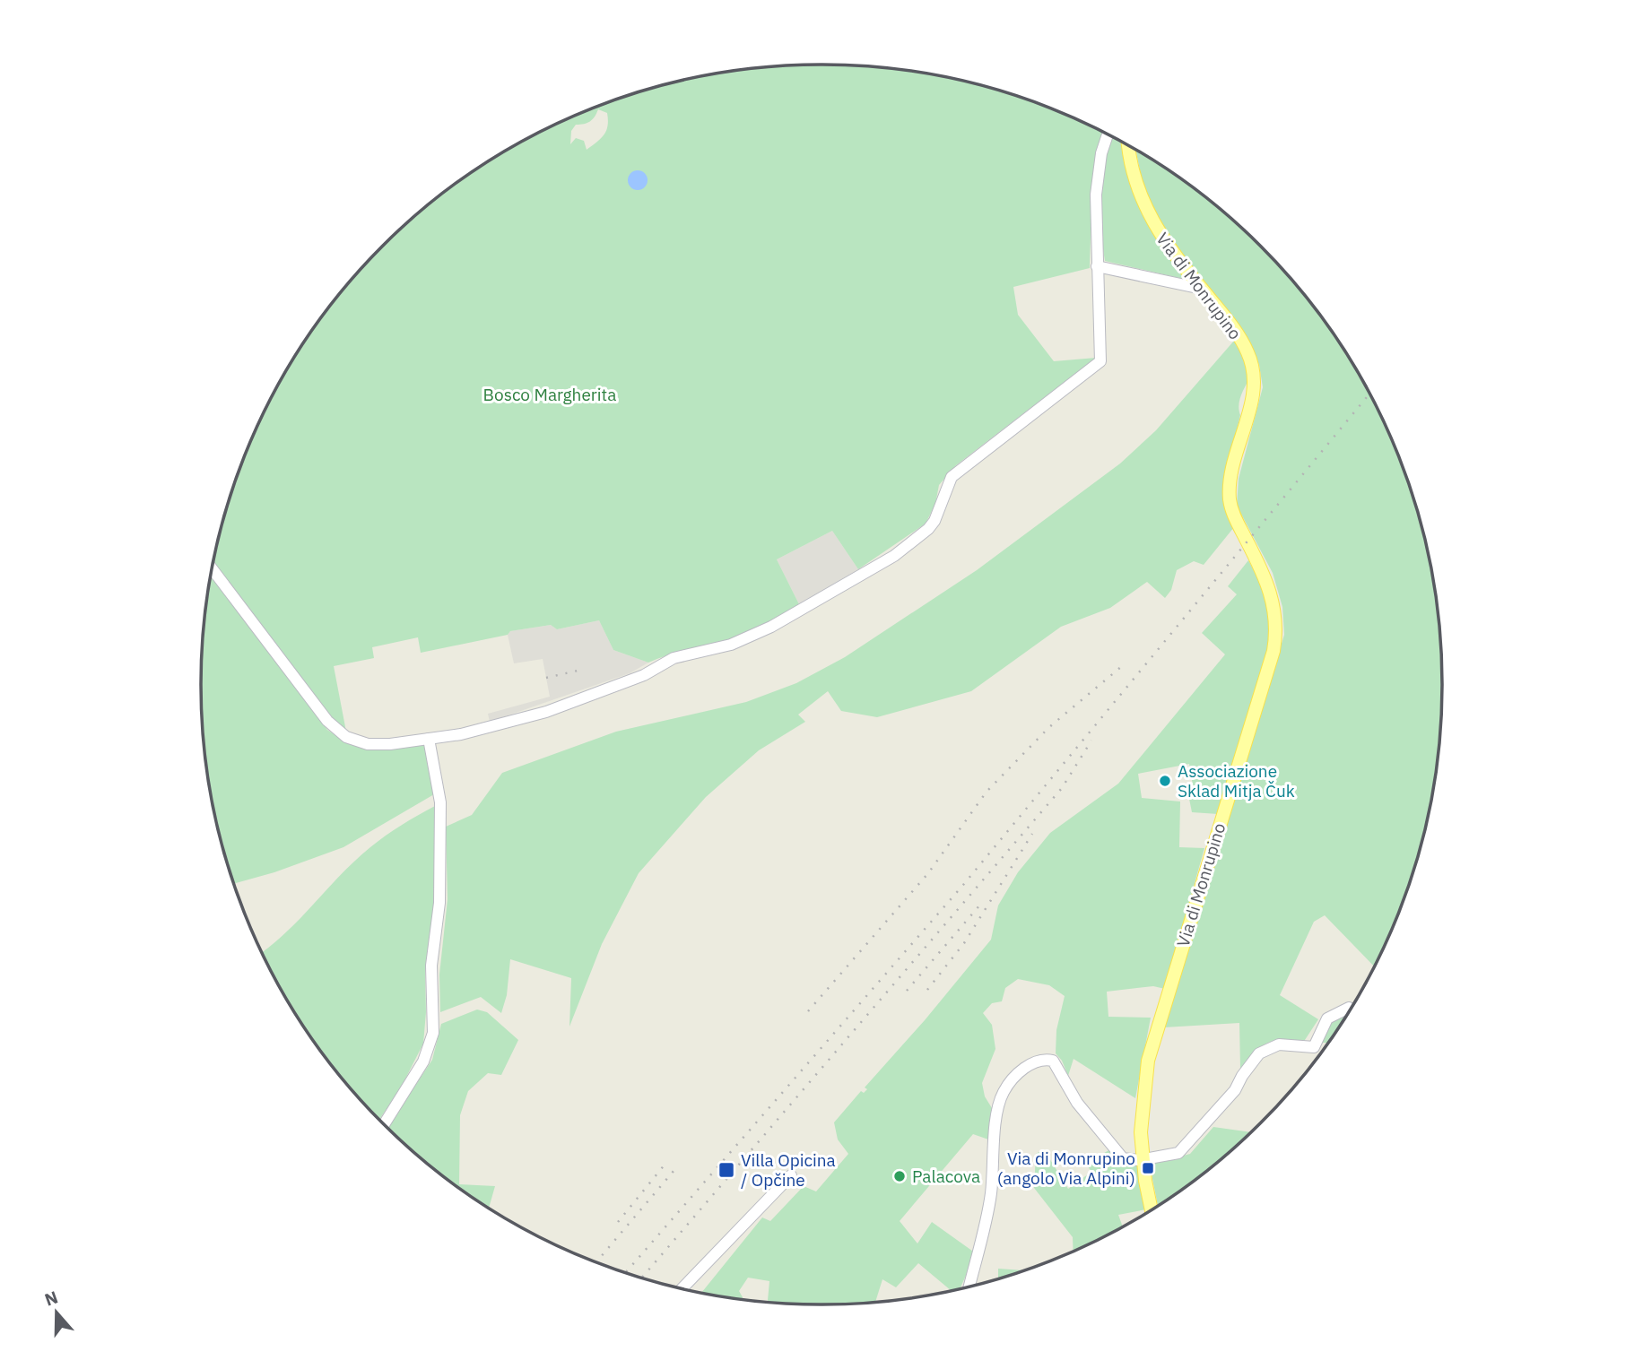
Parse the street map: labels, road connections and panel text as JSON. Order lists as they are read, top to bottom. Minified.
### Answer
{"streets":{"main road":["Via di Monrupino"]},"parks":["Bosco Margherita"],"places":{"other":["Associazione Sklad Mitja Čuk","Palacova"],"transit":["Via di Monrupino (angolo Via Alpini)","Villa Opicina / Opčine"]},"north":"top"}
